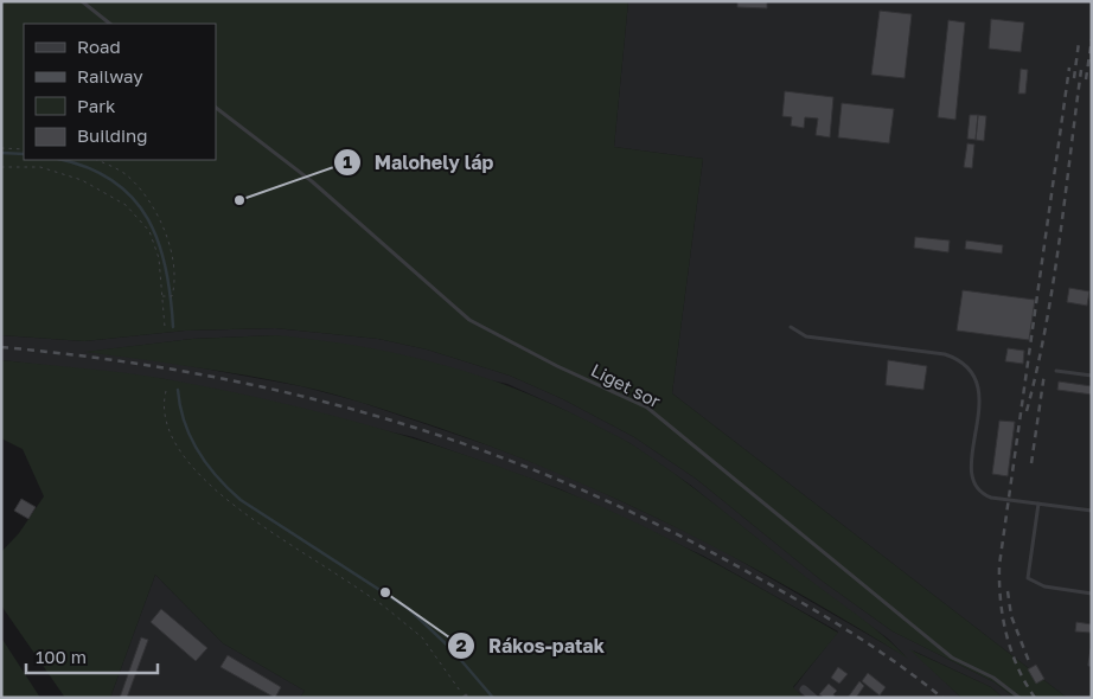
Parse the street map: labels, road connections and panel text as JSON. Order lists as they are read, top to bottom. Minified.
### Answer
{"streets":{"lane":["Liget sor"]},"places":["Malohely láp","Rákos-patak"],"legend":["Road","Railway","Park","Building"],"scale_bar":"100 m"}
